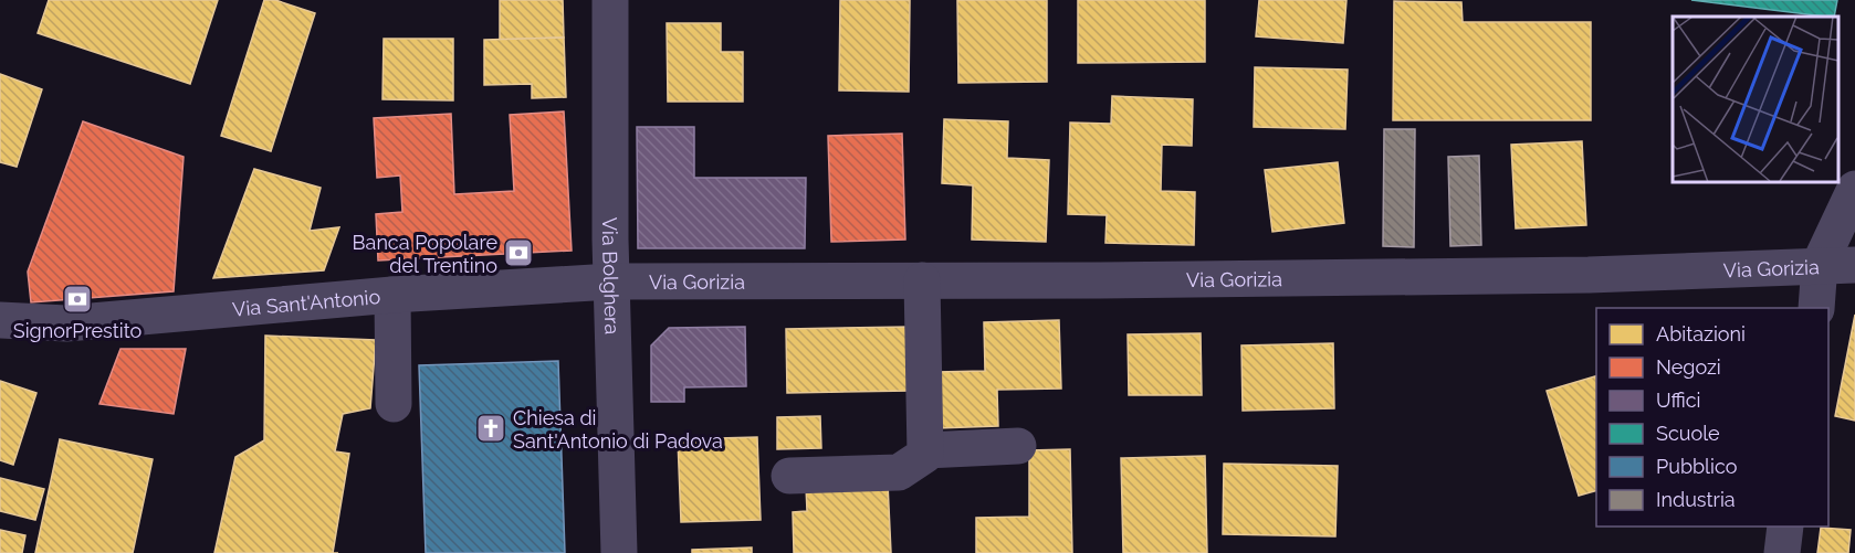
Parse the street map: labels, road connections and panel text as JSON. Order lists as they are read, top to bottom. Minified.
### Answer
{"streets":{"street":["Via Gorizia","Via Bolghera","Via Sant'Antonio"]},"crossings":[["Via Gorizia","Via Bolghera"],["Via Gorizia","Via Sant'Antonio"],["Via Bolghera","Via Sant'Antonio"]],"places":{"bank":["Banca Popolare del Trentino","SignorPrestito"],"church":["Chiesa di Sant'Antonio di Padova"]},"legend":["Abitazioni","Negozi","Uffici","Scuole","Pubblico","Industria"]}
